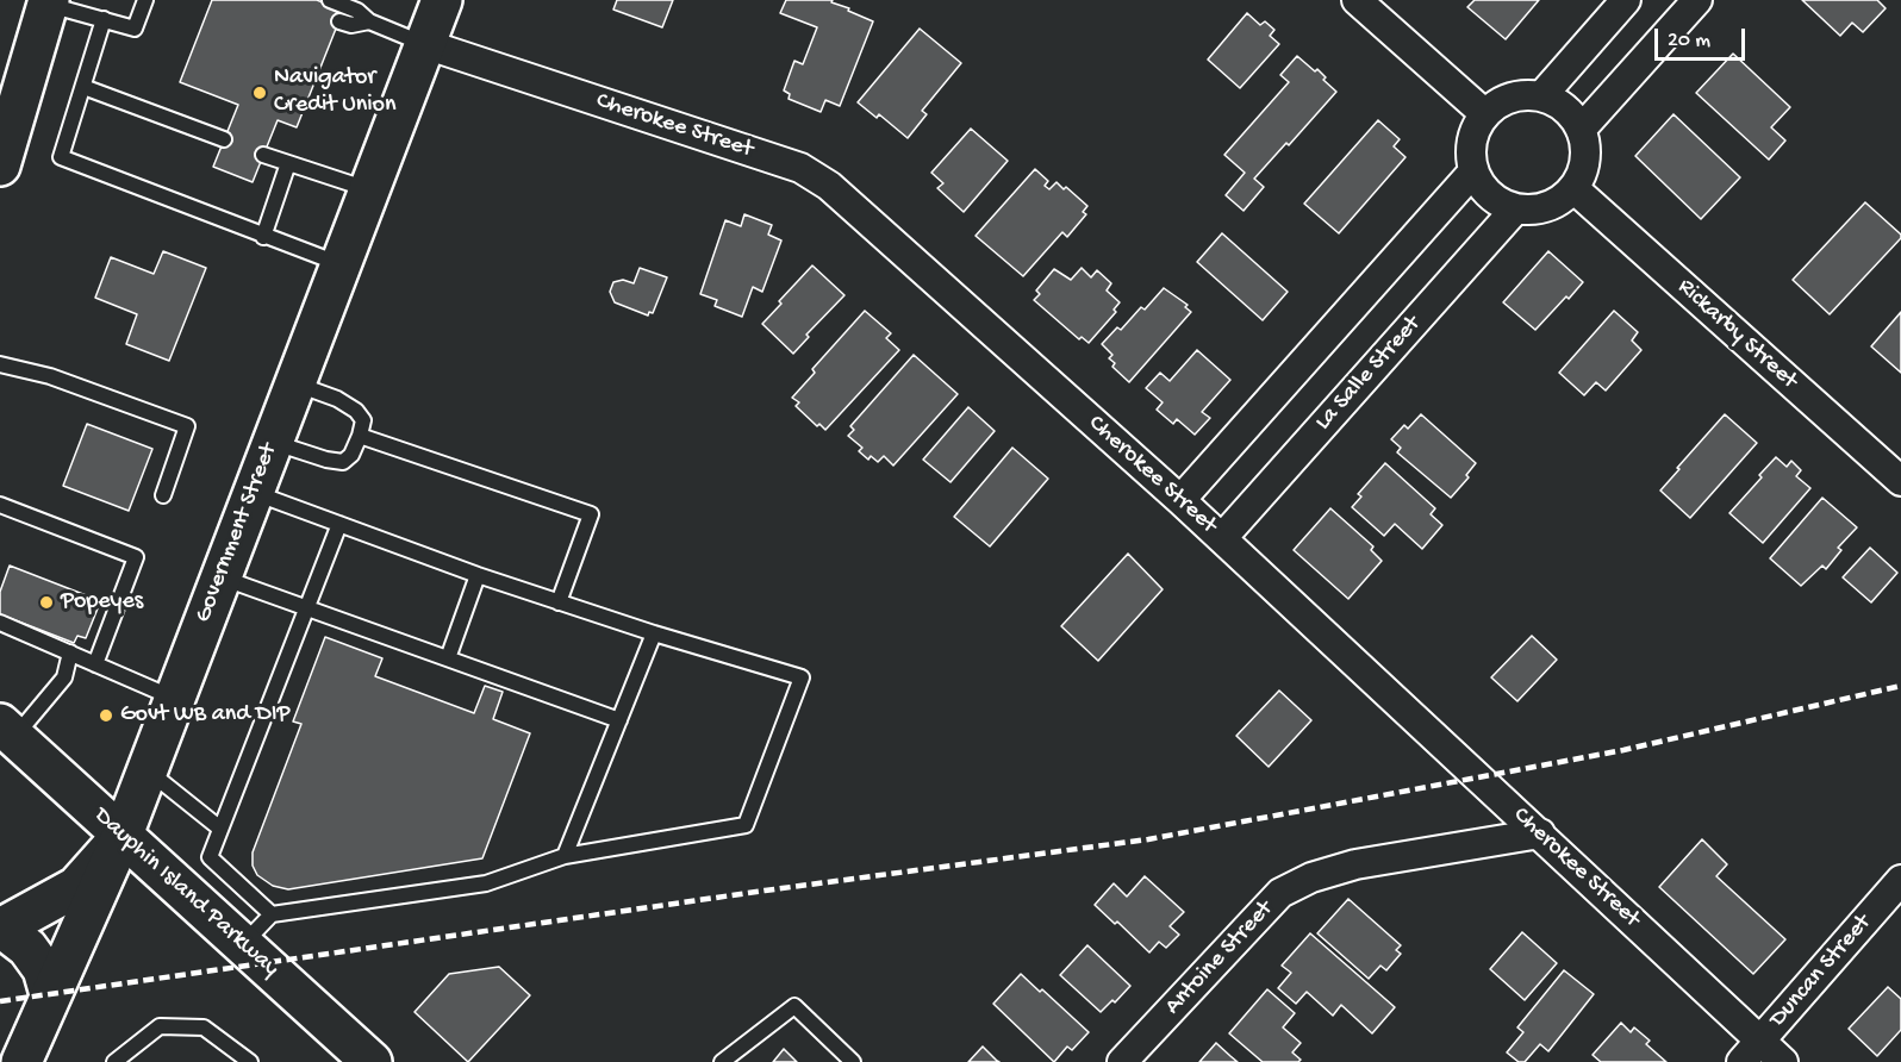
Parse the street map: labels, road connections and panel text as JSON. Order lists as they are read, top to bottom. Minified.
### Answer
{"streets":{"main road":["Government Street","Dauphin Island Parkway"],"street":["Cherokee Street","Rickarby Street","La Salle Street","Antoine Street","Duncan Street"]},"crossings":[["Cherokee Street","La Salle Street"],["Cherokee Street","Government Street"],["Cherokee Street","Antoine Street"],["Cherokee Street","Duncan Street"],["Rickarby Street","La Salle Street"],["Government Street","Dauphin Island Parkway"]],"places":["Navigator Credit Union","Popeyes","Govt WB and DIP"],"scale_bar":"20 m"}
